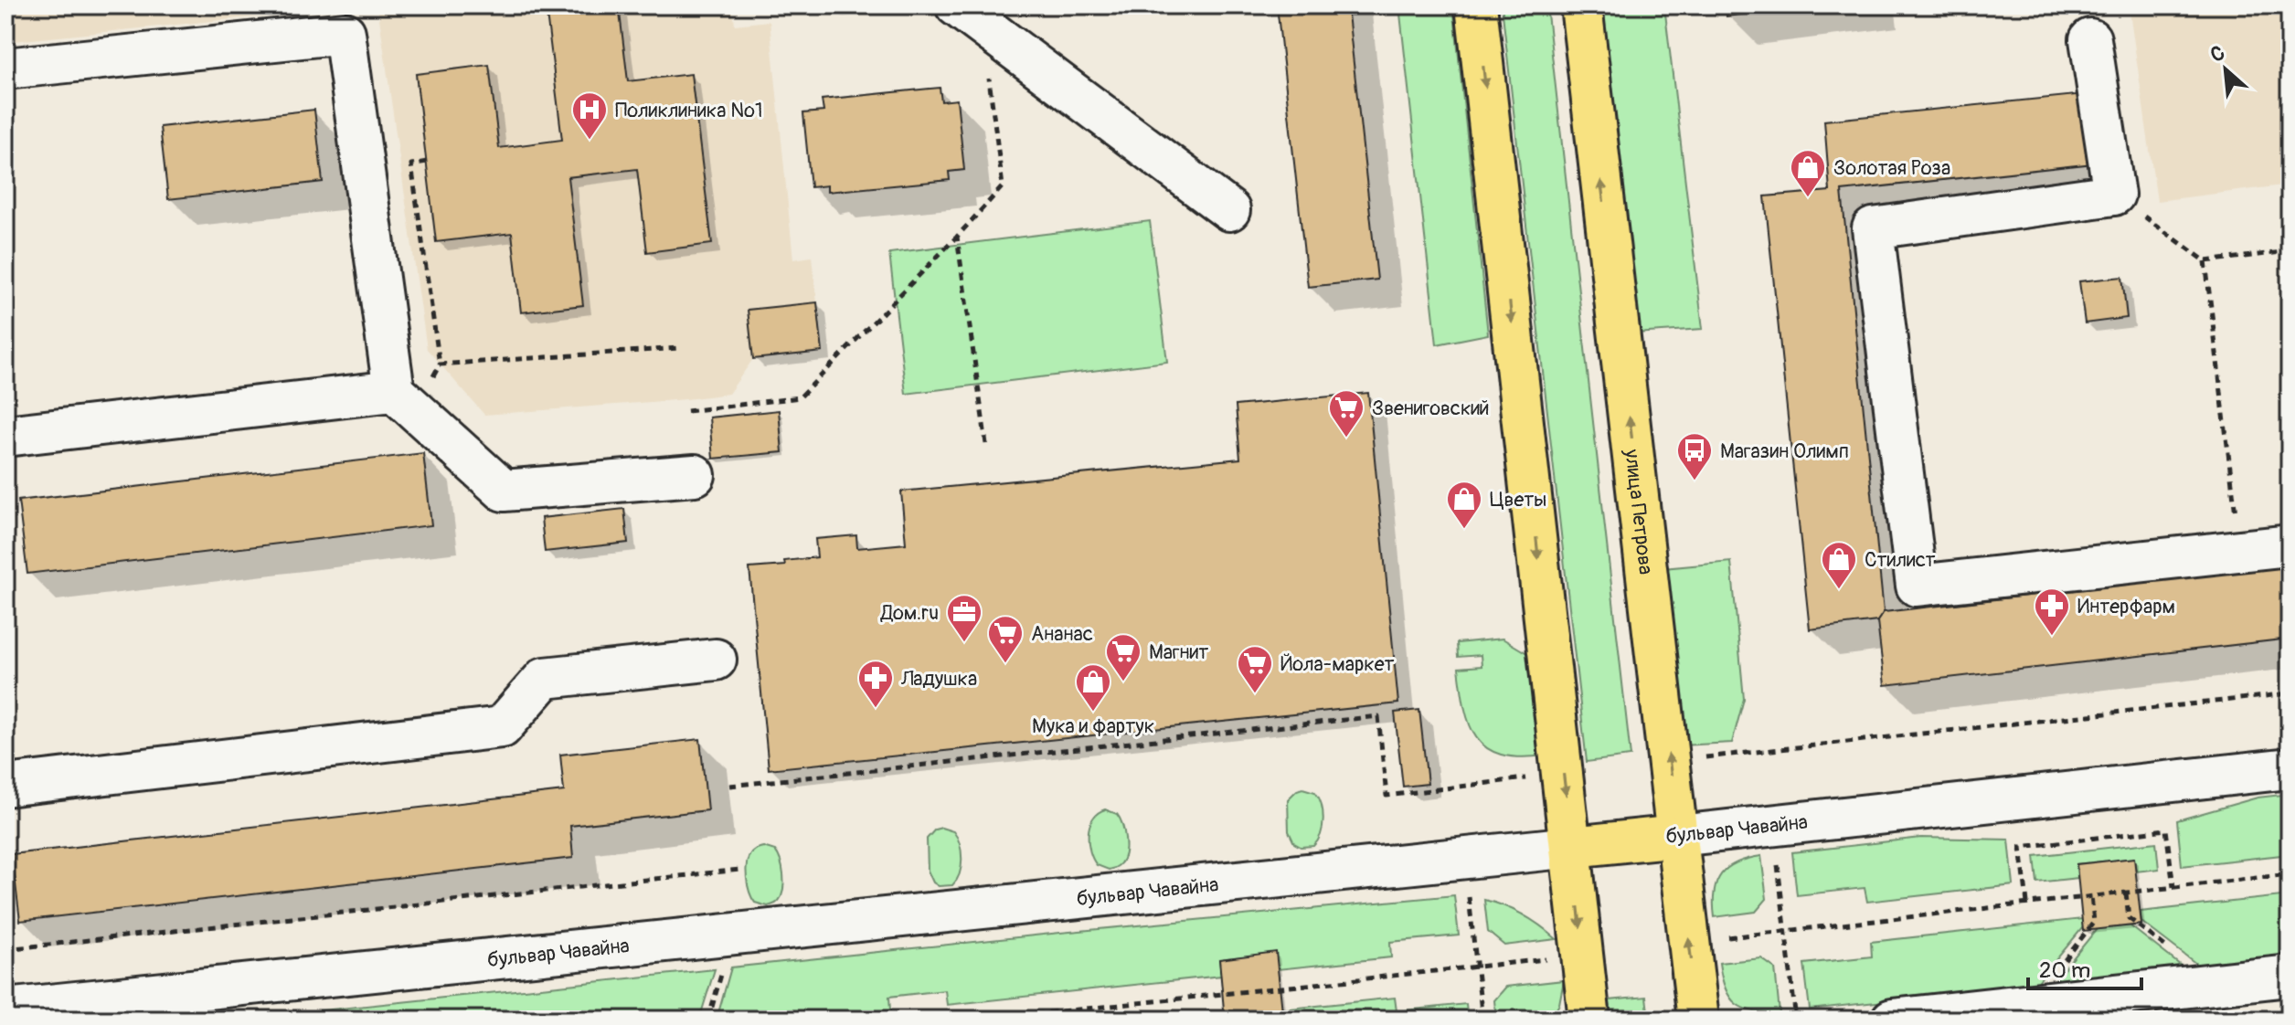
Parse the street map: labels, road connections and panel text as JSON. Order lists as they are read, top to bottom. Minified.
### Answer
{"streets":{"main road":["улица Петрова","бульвар Чавайна"]},"crossings":[["улица Петрова","бульвар Чавайна"]],"places":{"hospital":["Поликлиника №1"],"shop":["Золотая Роза","Цветы","Стилист","Мука и фартук"],"supermarket":["Звениговский","Ананас","Магнит","Йола-маркет"],"bus stop":["Магазин Олимп"],"pharmacy":["Интерфарм","Ладушка"],"office":["Дом.ru"]},"scale_bar":"20 m","north":"top left"}
